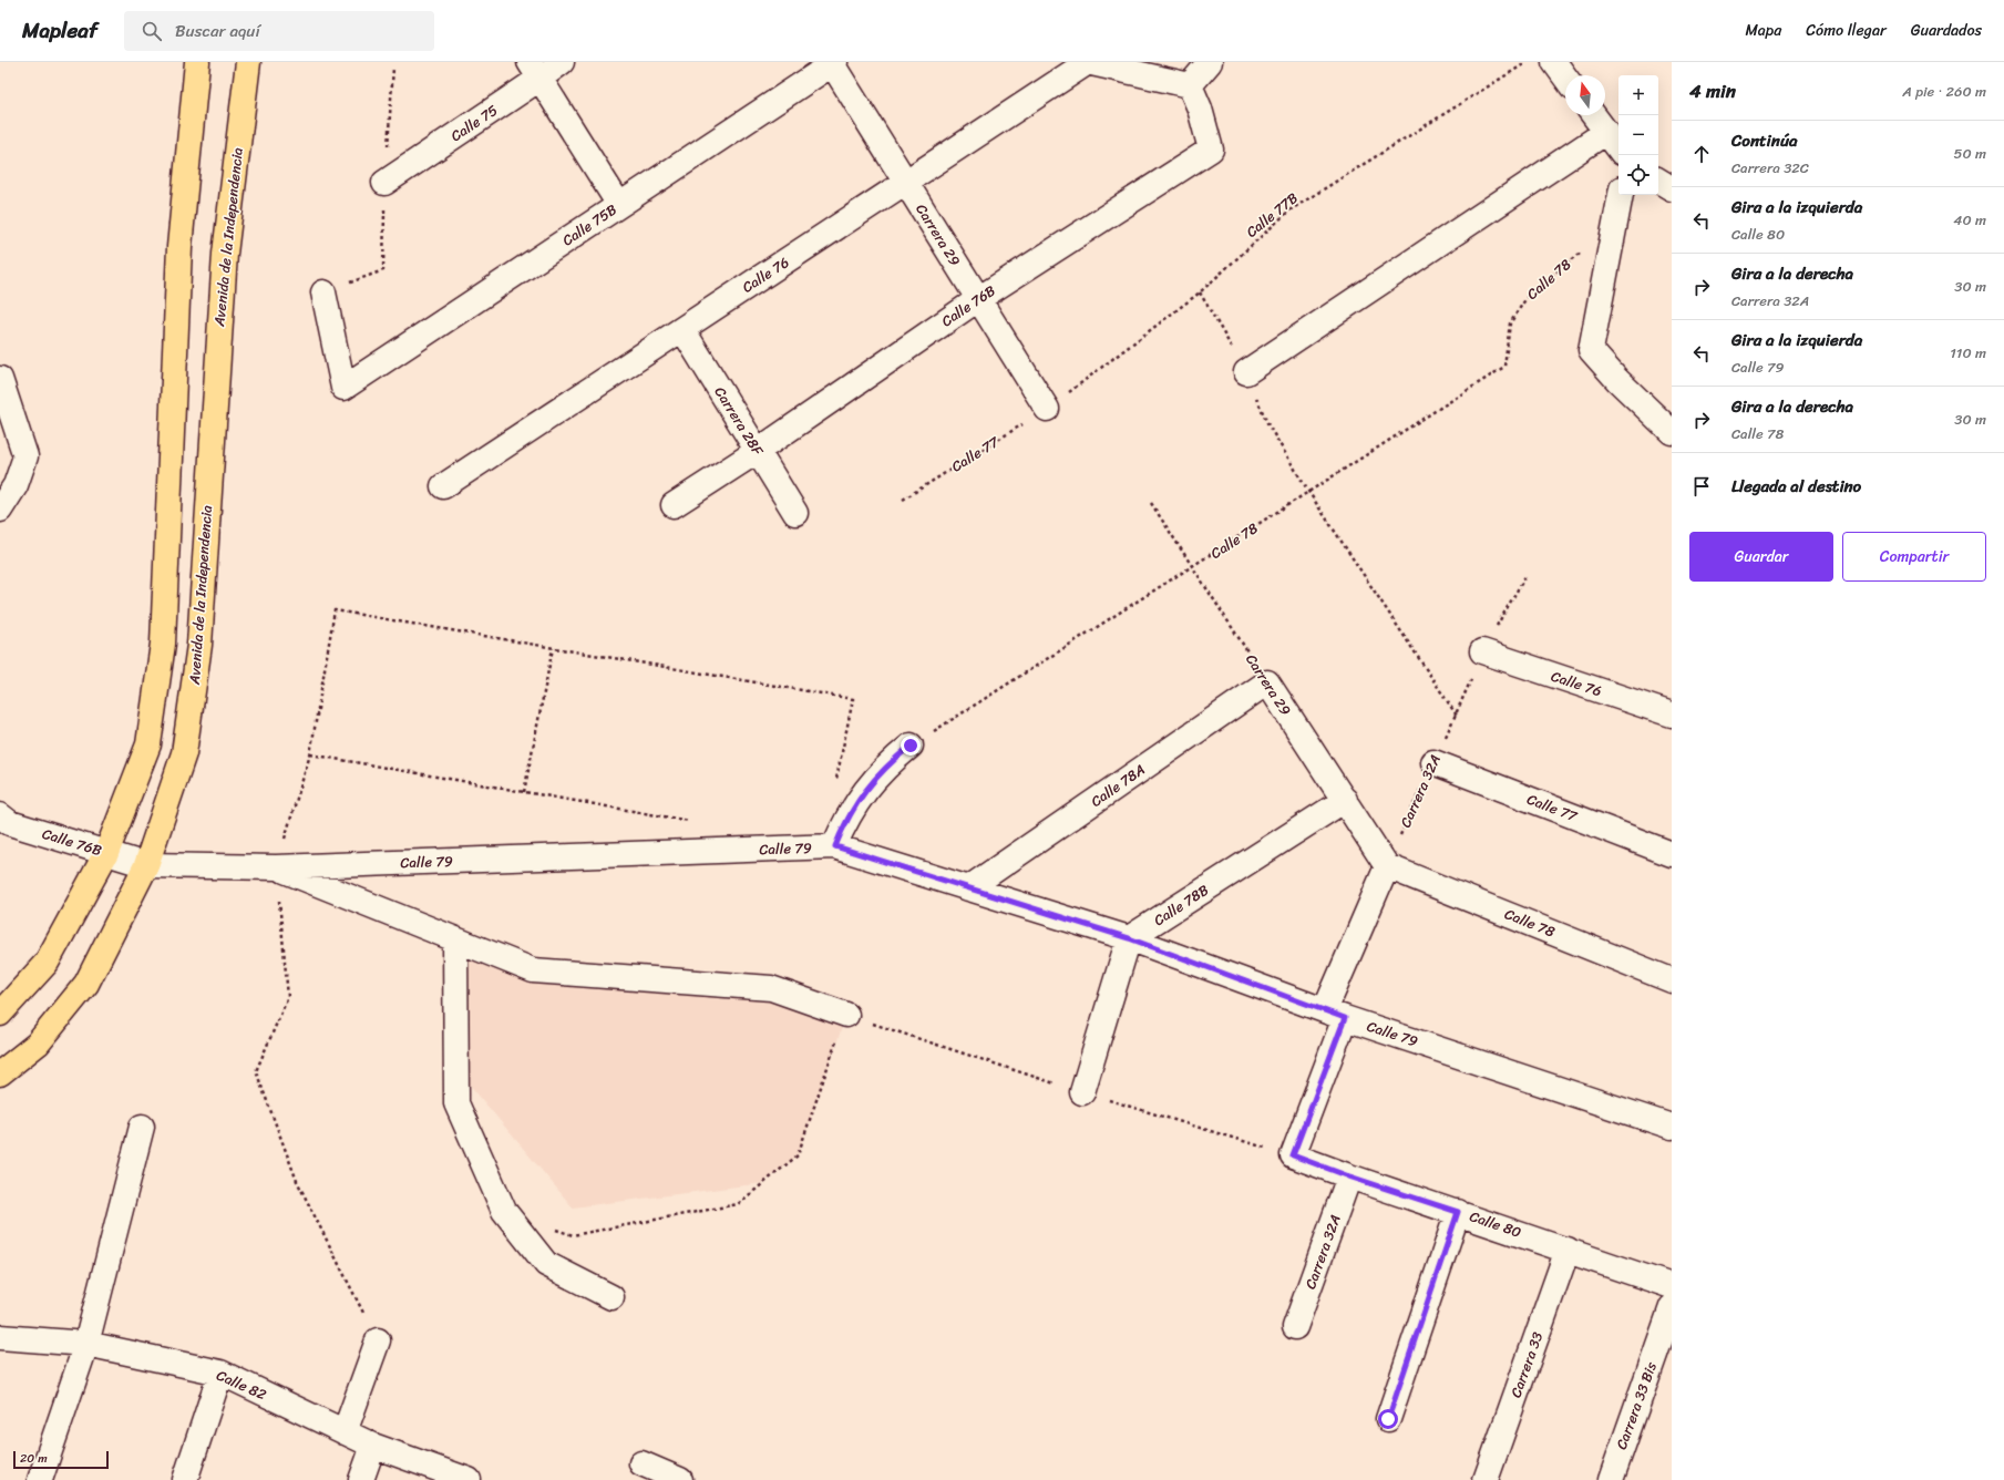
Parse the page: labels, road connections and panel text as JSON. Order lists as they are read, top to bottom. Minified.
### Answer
{"streets":{"main road":["Avenida de la Independencia"],"street":["Calle 75","Calle 75B","Carrera 29","Calle 76","Calle 78","Calle 76B","Carrera 28F","Calle 77","Calle 78A","Carrera 32A","Calle 79","Calle 78B","Calle 80","Carrera 33","Calle 82","Carrera 33 Bis"],"path":["Calle 77B"]},"crossings":[["Calle 77B","Carrera 29"],["Calle 77B","Calle 77"],["Calle 75B","Carrera 29"],["Carrera 29","Calle 76"],["Carrera 29","Calle 78"],["Carrera 29","Calle 76B"],["Carrera 29","Calle 77"],["Carrera 29","Calle 78A"],["Carrera 29","Carrera 32A"],["Carrera 29","Calle 78B"],["Avenida de la Independencia","Calle 76B"],["Avenida de la Independencia","Calle 79"],["Calle 76","Carrera 28F"],["Calle 76","Carrera 32A"],["Calle 78","Carrera 32A"],["Calle 76B","Carrera 28F"],["Calle 76B","Calle 79"],["Calle 77","Carrera 32A"],["Calle 78A","Calle 79"],["Carrera 32A","Calle 80"],["Calle 79","Calle 78B"],["Calle 79","Calle 80"],["Calle 80","Carrera 33"]],"scale_bar":"20 m","north":"top","page":{"header":"Mapleaf","search":"Buscar aquí","nav":["Mapa","Cómo llegar","Guardados"],"heading":["4 min","A pie · 260 m"],"map_buttons":["+","−"],"list":[["Continúa","Carrera 32C","50 m"],["Gira a la izquierda","Calle 80","40 m"],["Gira a la derecha","Carrera 32A","30 m"],["Gira a la izquierda","Calle 79","110 m"],["Gira a la derecha","Calle 78","30 m"],"Llegada al destino"],"buttons":["Guardar","Compartir"],"scale":"20 m"}}
